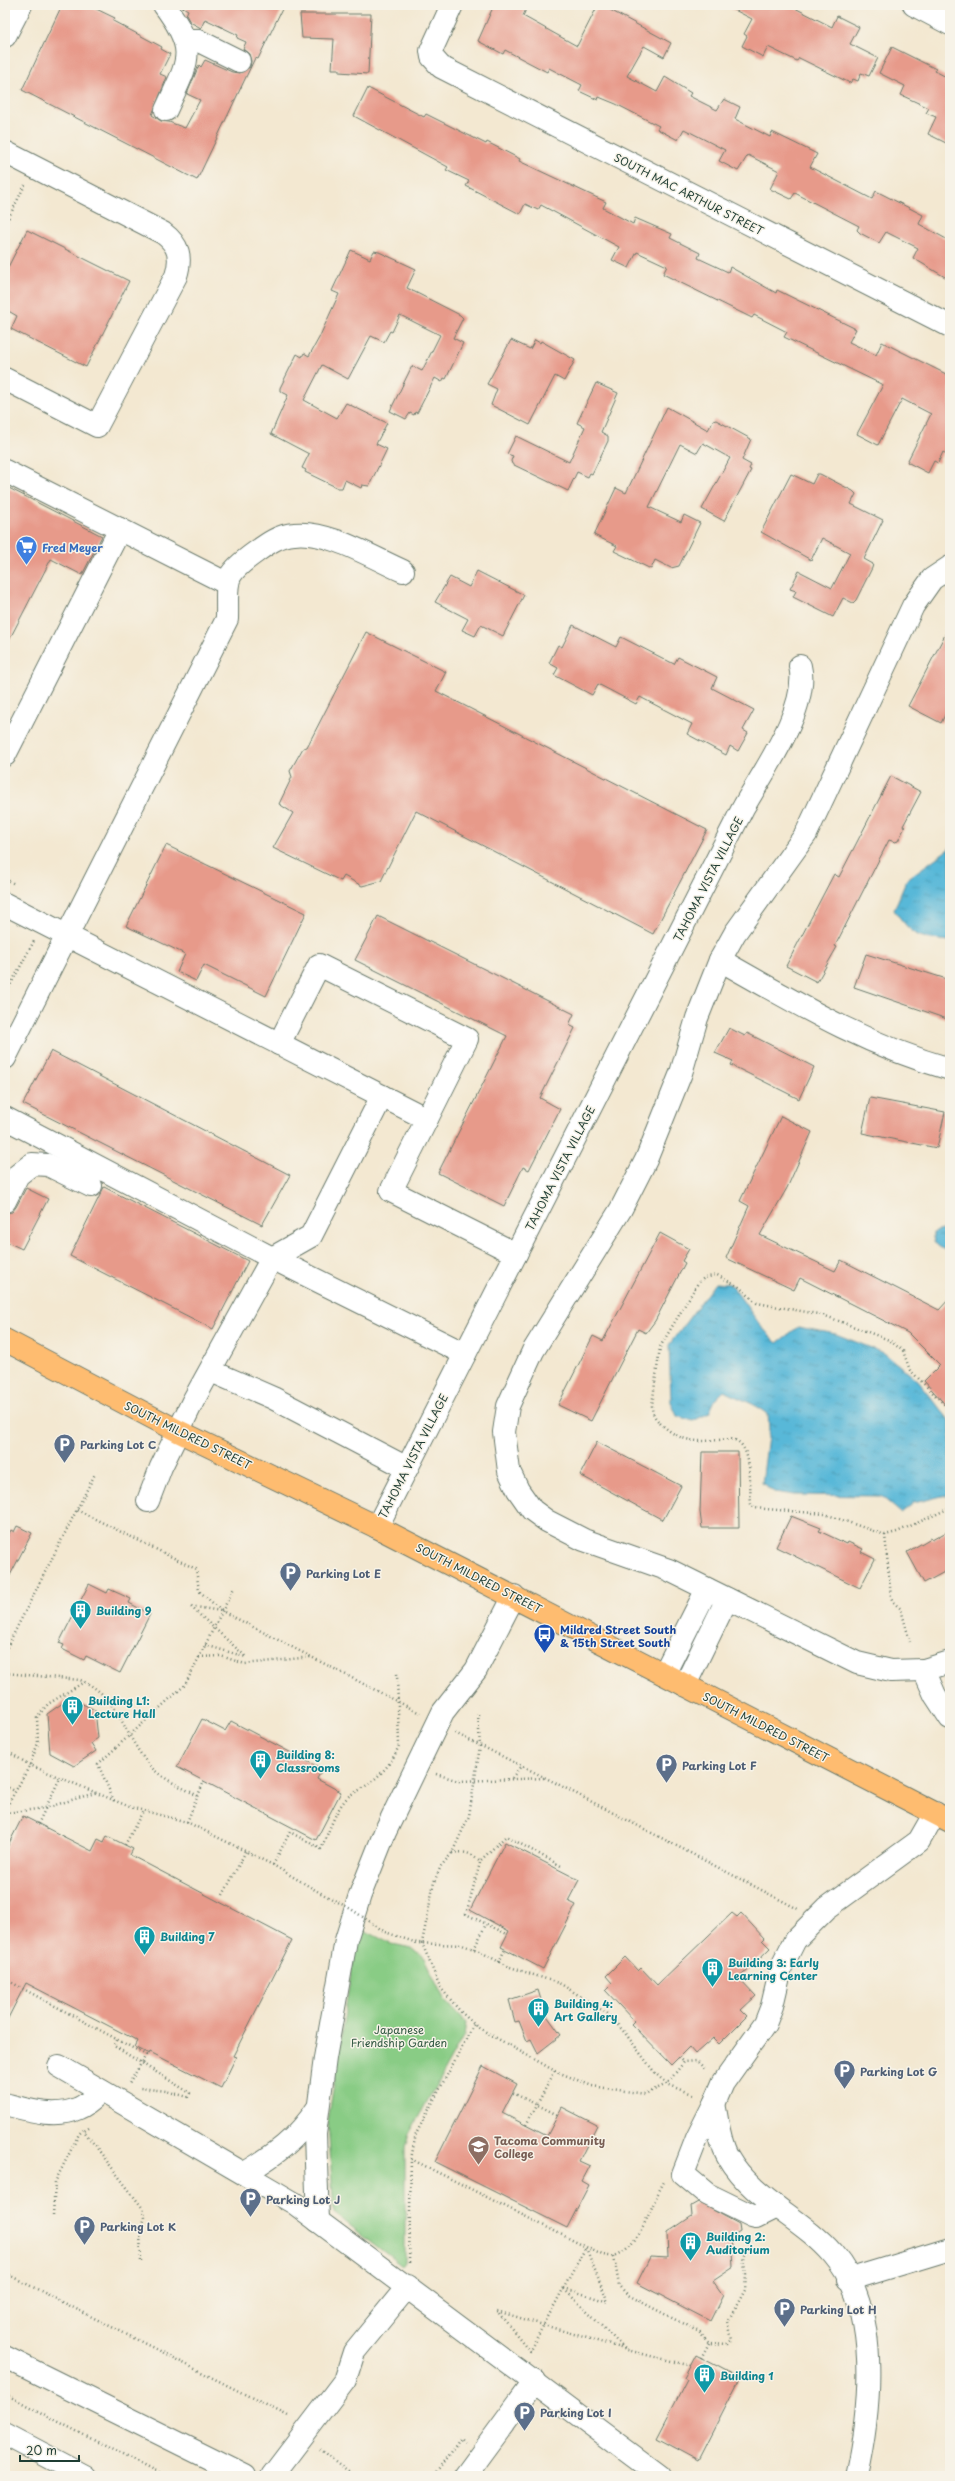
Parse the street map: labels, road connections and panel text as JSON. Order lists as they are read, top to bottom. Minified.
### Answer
{"streets":{"main road":["SOUTH MILDRED STREET"],"street":["SOUTH MAC ARTHUR STREET","TAHOMA VISTA VILLAGE"]},"crossings":[["TAHOMA VISTA VILLAGE","SOUTH MILDRED STREET"]],"parks":["Japanese Friendship Garden"],"places":{"supermarket":["Fred Meyer"],"parking":["Parking Lot C","Parking Lot E","Parking Lot F","Parking Lot G","Parking Lot J","Parking Lot K","Parking Lot H","Parking Lot I"],"building":["Building 9","Building L1: Lecture Hall","Building 8: Classrooms","Building 7","Building 3: Early Learning Center","Building 4: Art Gallery","Building 2: Auditorium","Building 1"],"bus stop":["Mildred Street South & 15th Street South"],"school or university":["Tacoma Community College"]},"scale_bar":"20 m"}
